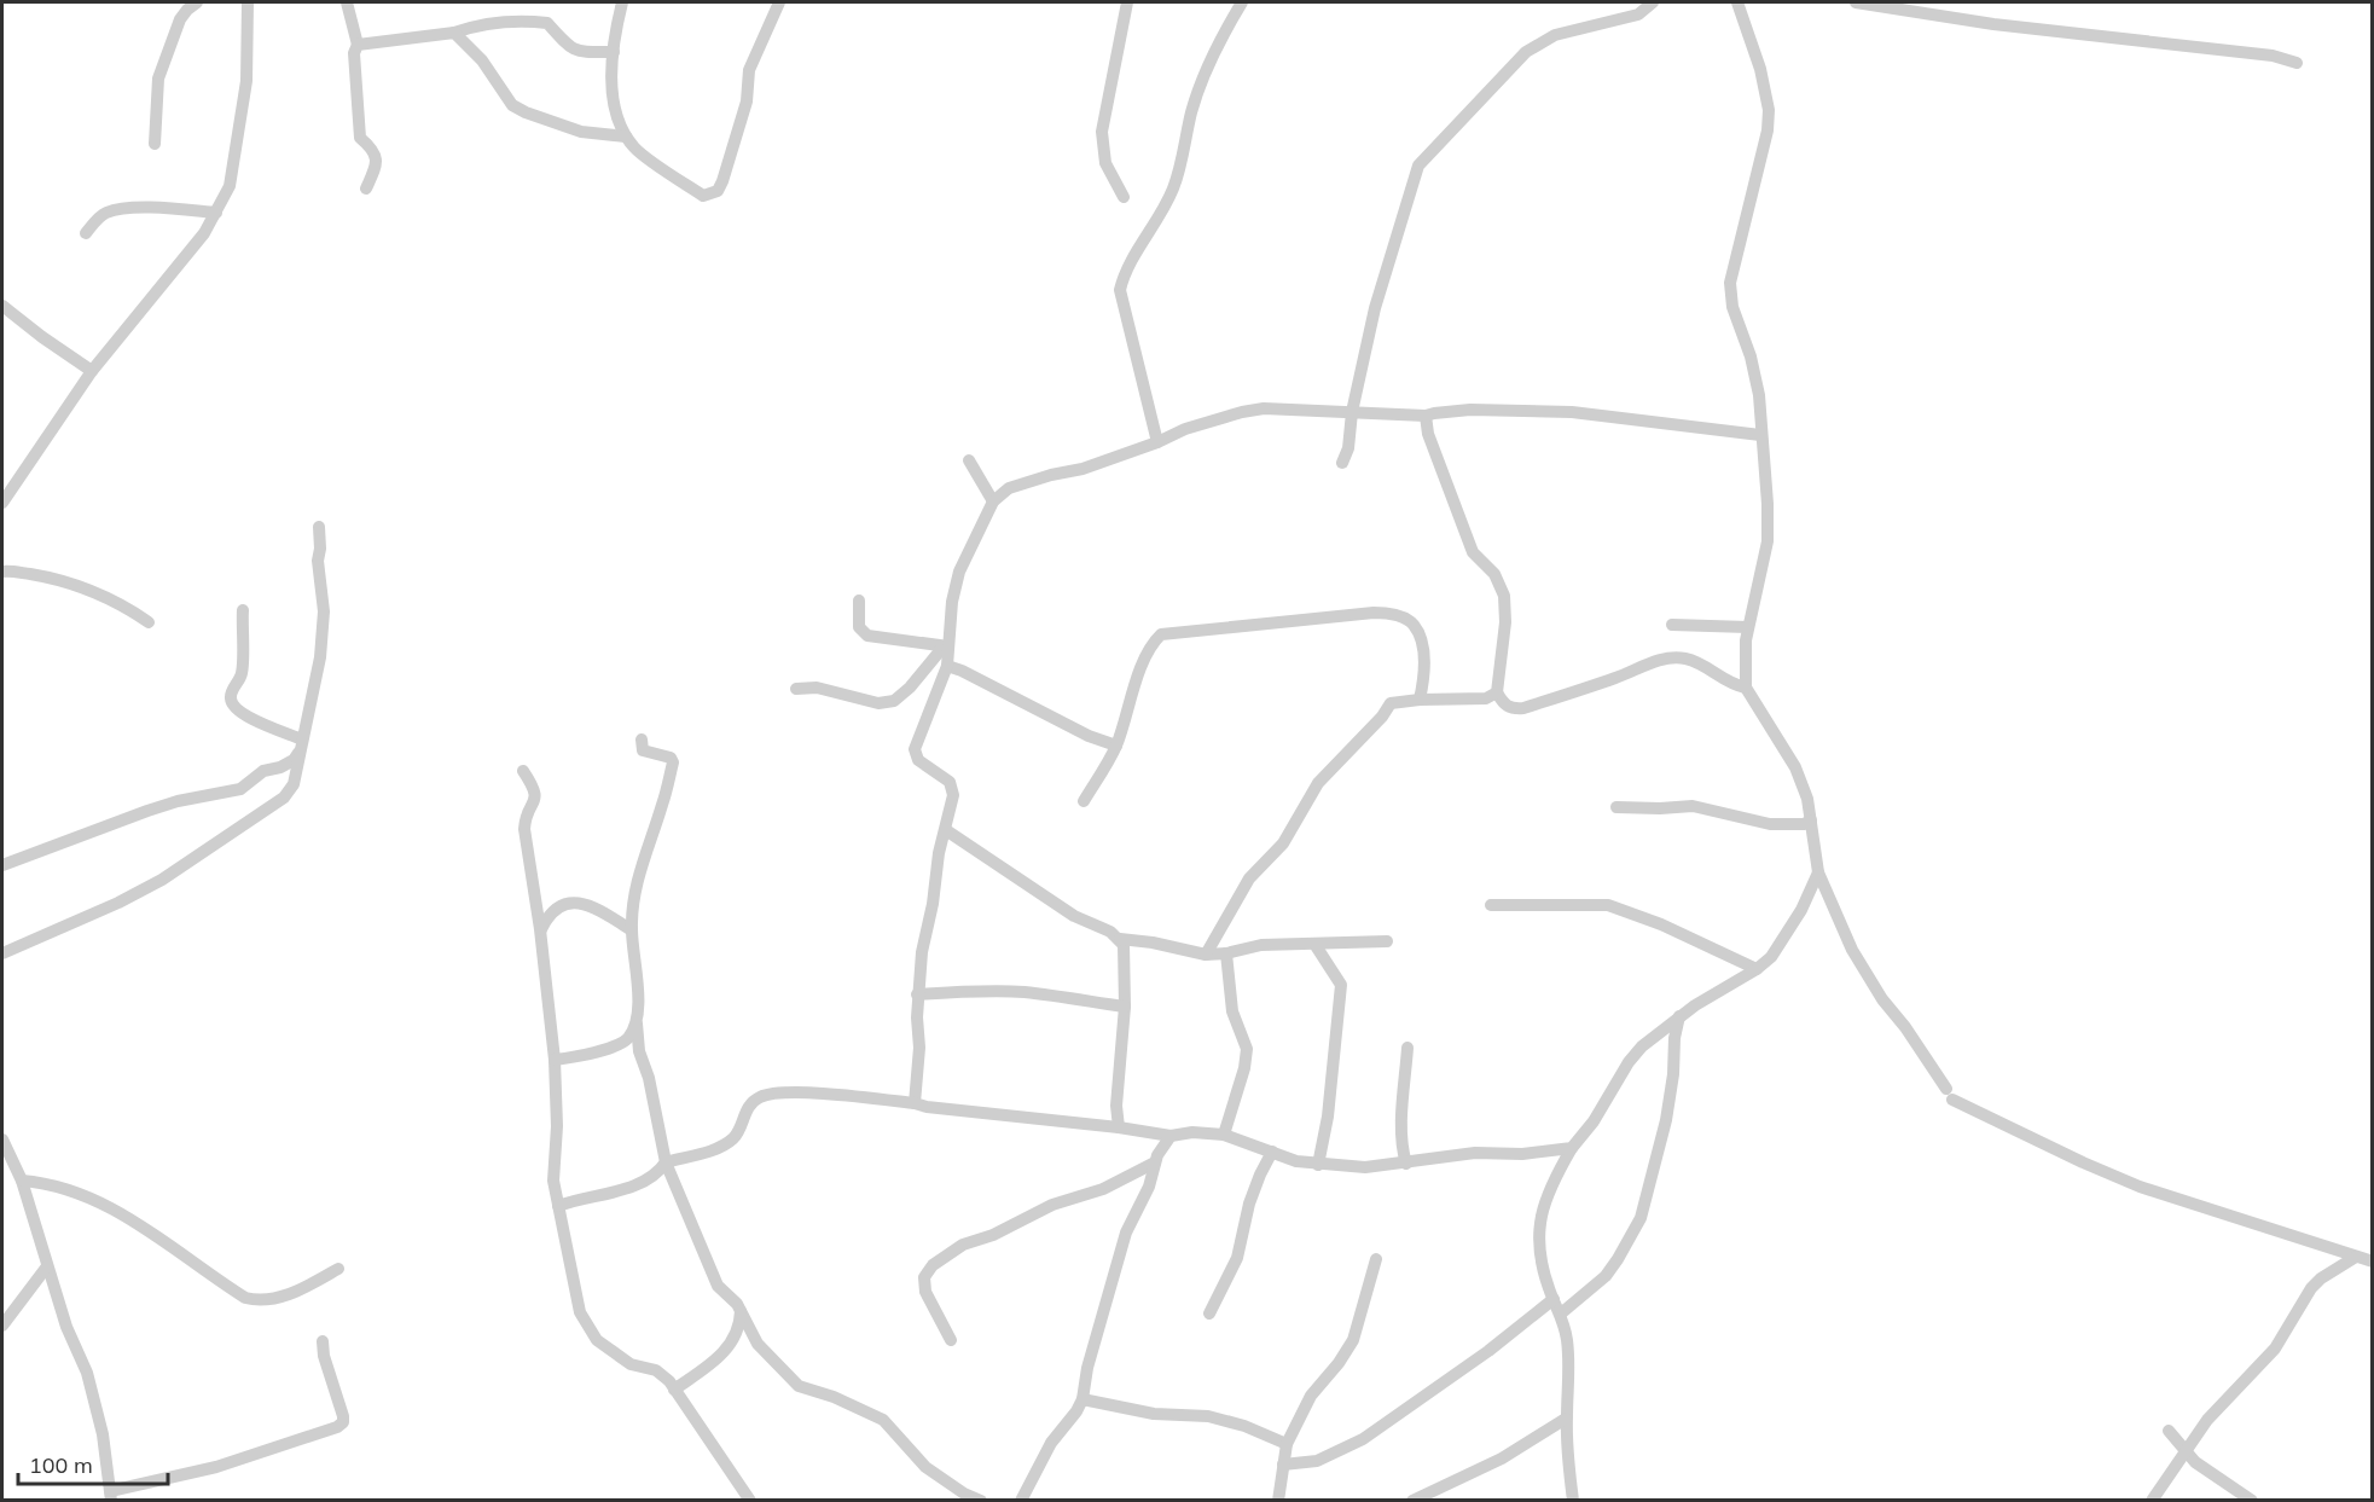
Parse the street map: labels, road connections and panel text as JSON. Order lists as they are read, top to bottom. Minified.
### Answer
{"scale_bar":"100 m"}
